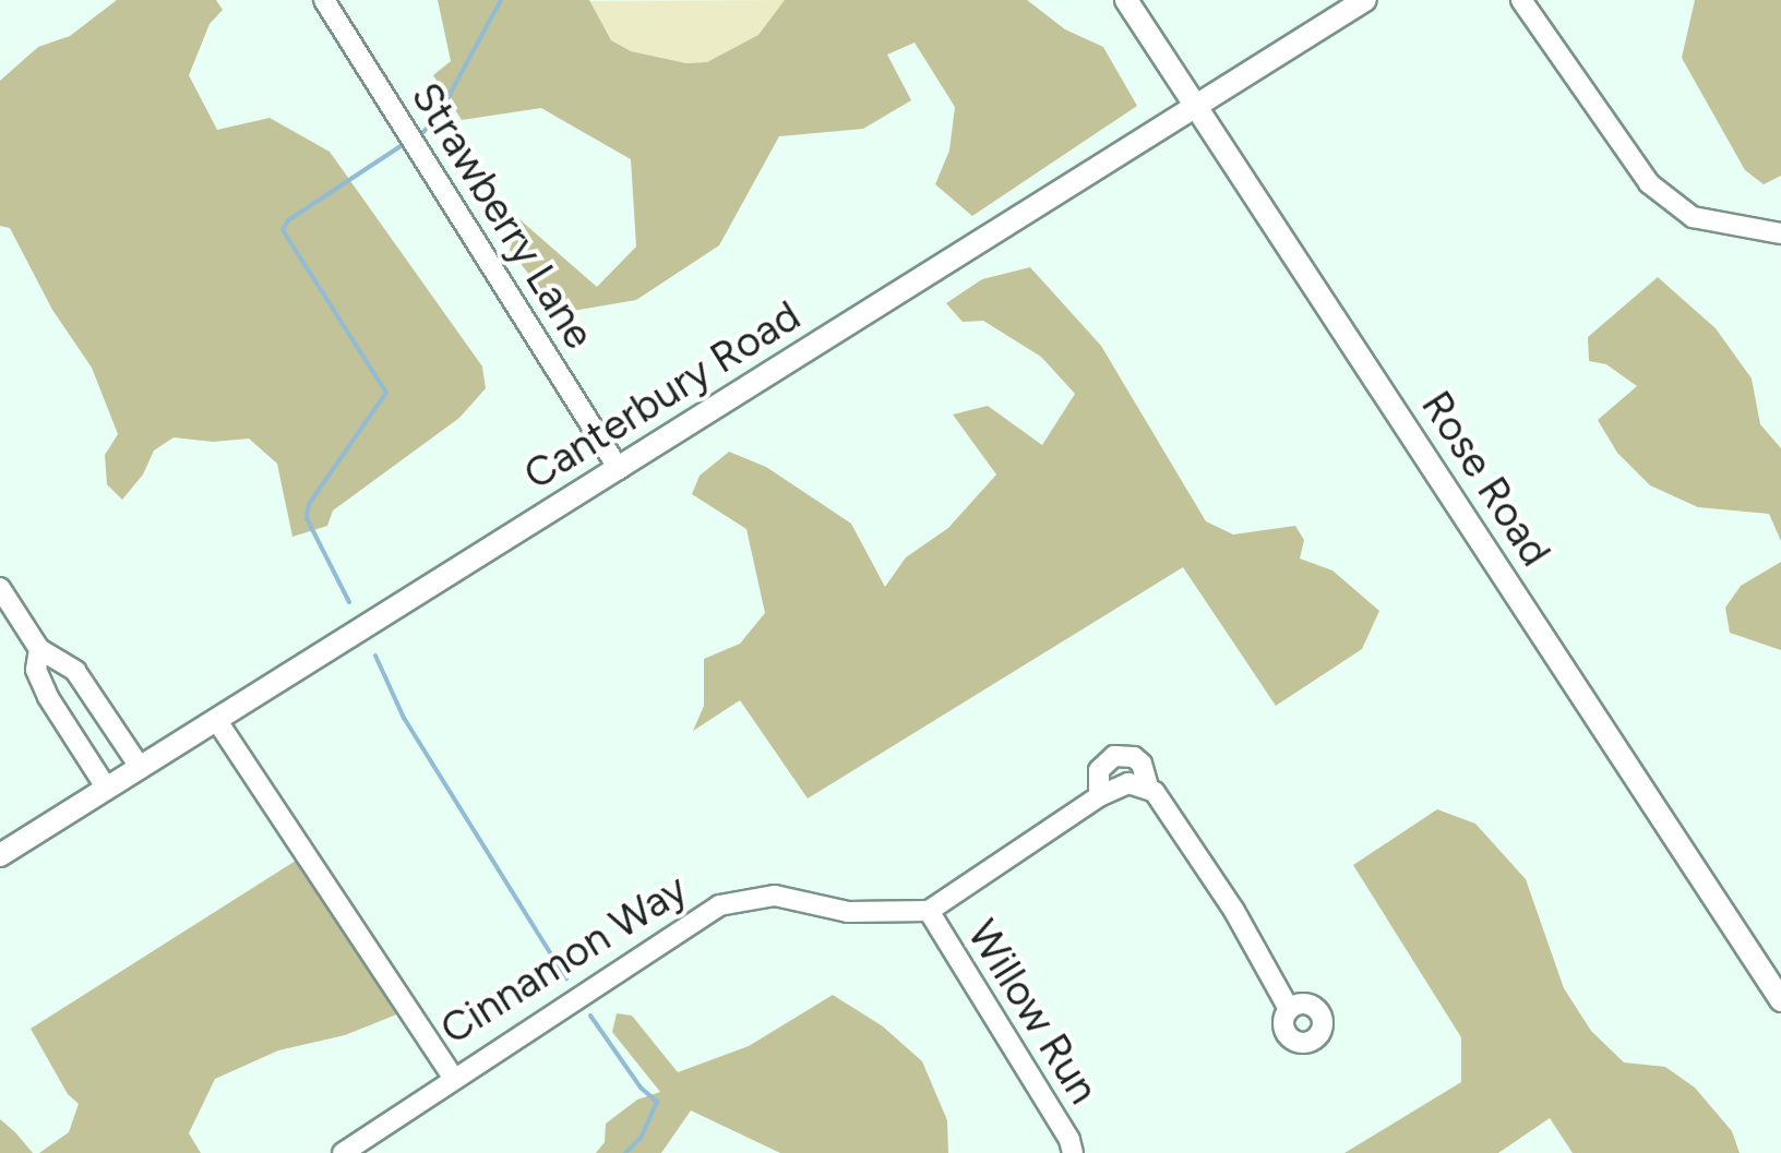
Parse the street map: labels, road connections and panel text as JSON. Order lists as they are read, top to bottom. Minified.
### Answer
{"streets":{"street":["Strawberry Lane","Canterbury Road","Rose Road","Cinnamon Way","Willow Run"]},"crossings":[["Strawberry Lane","Canterbury Road"],["Canterbury Road","Rose Road"],["Canterbury Road","Cinnamon Way"],["Cinnamon Way","Willow Run"]]}
